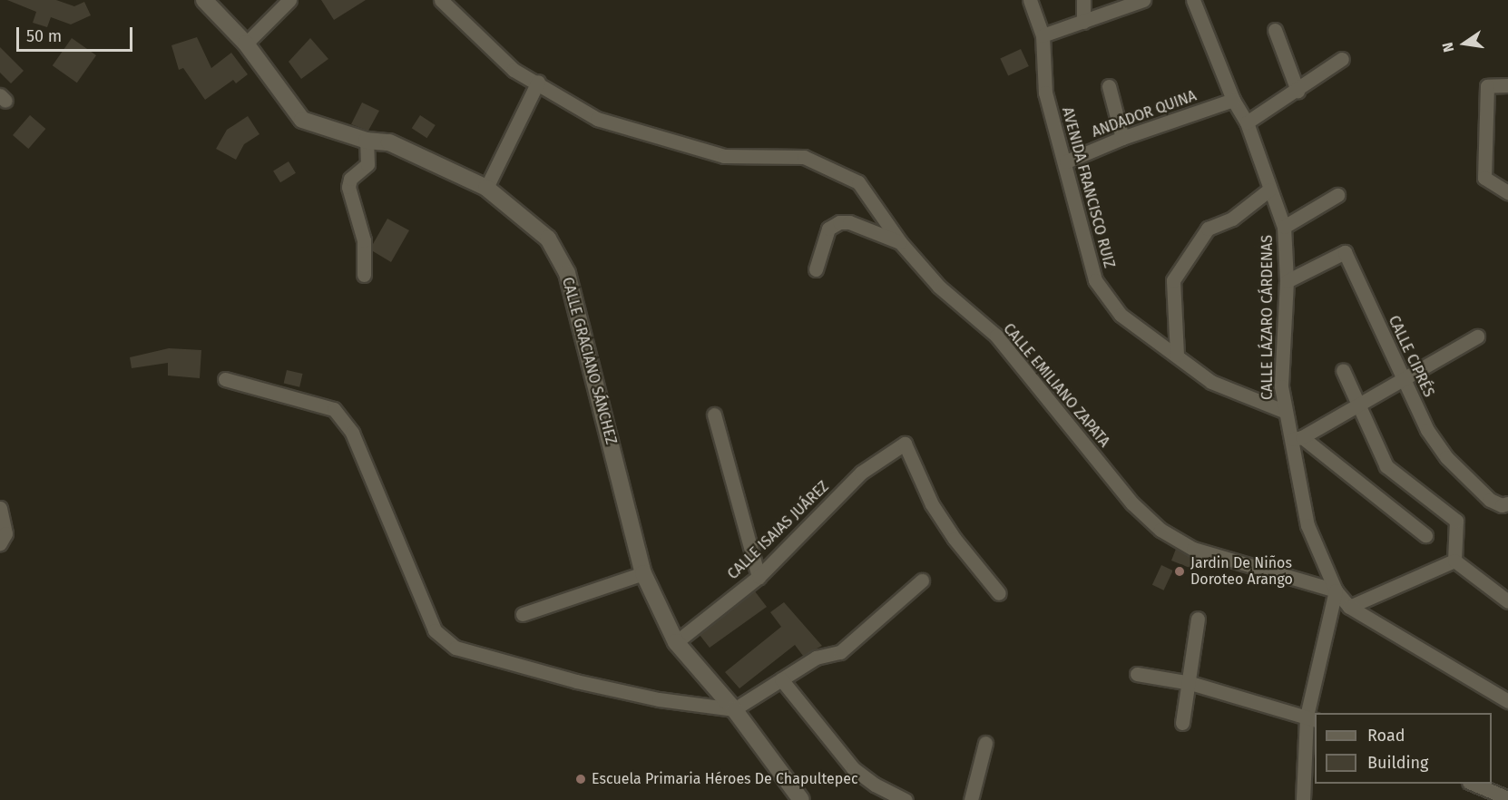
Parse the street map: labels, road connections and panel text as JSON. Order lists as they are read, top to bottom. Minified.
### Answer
{"streets":{"street":["ANDADOR QUINA","AVENIDA FRANCISCO RUIZ","CALLE LÁZARO CÁRDENAS","CALLE CIPRÉS","CALLE GRACIANO SÁNCHEZ","CALLE EMILIANO ZAPATA","CALLE ISAIAS JUÁREZ"]},"crossings":[["ANDADOR QUINA","AVENIDA FRANCISCO RUIZ"],["ANDADOR QUINA","CALLE LÁZARO CÁRDENAS"],["AVENIDA FRANCISCO RUIZ","CALLE LÁZARO CÁRDENAS"],["CALLE LÁZARO CÁRDENAS","CALLE CIPRÉS"],["CALLE LÁZARO CÁRDENAS","CALLE EMILIANO ZAPATA"],["CALLE GRACIANO SÁNCHEZ","CALLE ISAIAS JUÁREZ"]],"places":["Jardin De Niños Doroteo Arango","Escuela Primaria Héroes De Chapultepec"],"legend":["Road","Building"],"scale_bar":"50 m","north":"left"}
